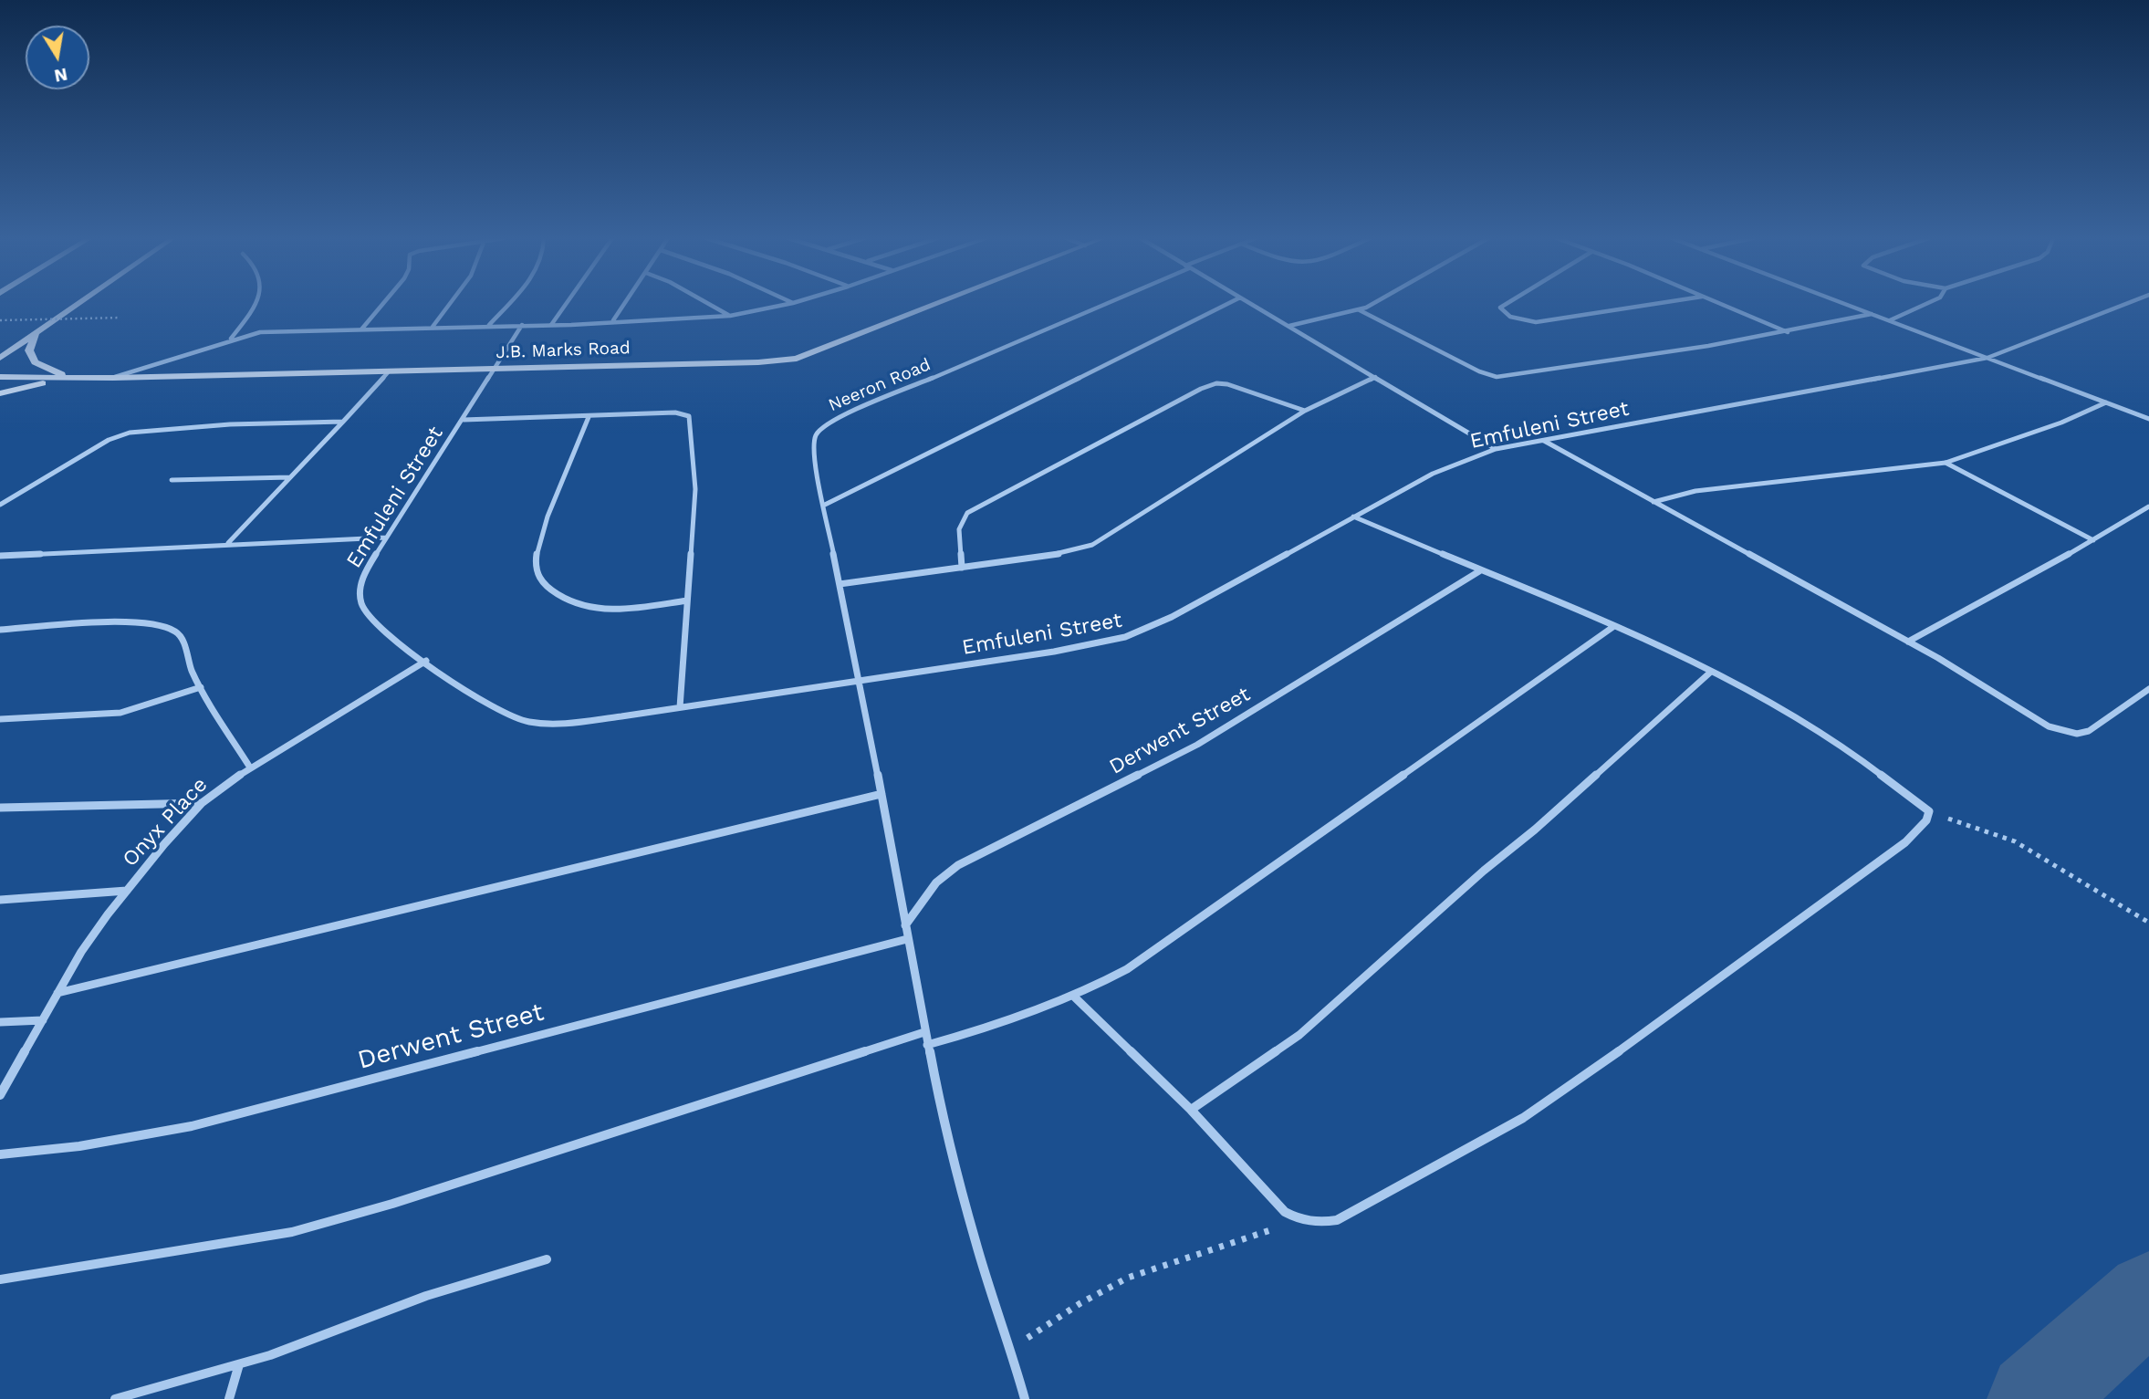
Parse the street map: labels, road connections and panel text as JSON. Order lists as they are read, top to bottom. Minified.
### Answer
{"streets":{"street":["J.B. Marks Road","Neeron Road","Emfuleni Street","Derwent Street","Onyx Place"]},"crossings":[["J.B. Marks Road","Emfuleni Street"],["Neeron Road","Emfuleni Street"],["Neeron Road","Derwent Street"],["Emfuleni Street","Onyx Place"]],"north":"bottom"}
